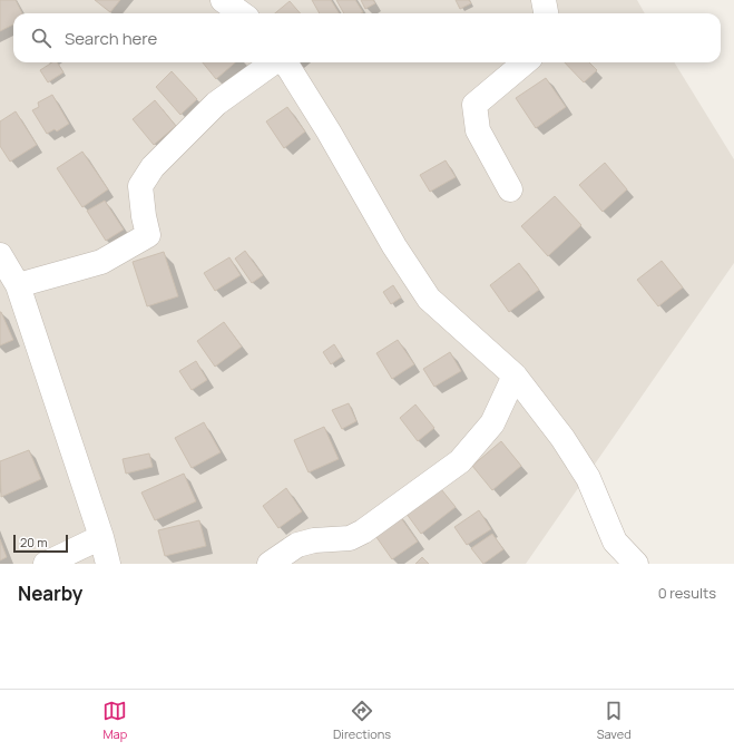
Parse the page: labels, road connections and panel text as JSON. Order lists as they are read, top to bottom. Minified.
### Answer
{"scale_bar":"20 m","page":{"search":"Search here","scale":"20 m","heading":["Nearby","0 results"],"nav":["Map","Directions","Saved"]}}
